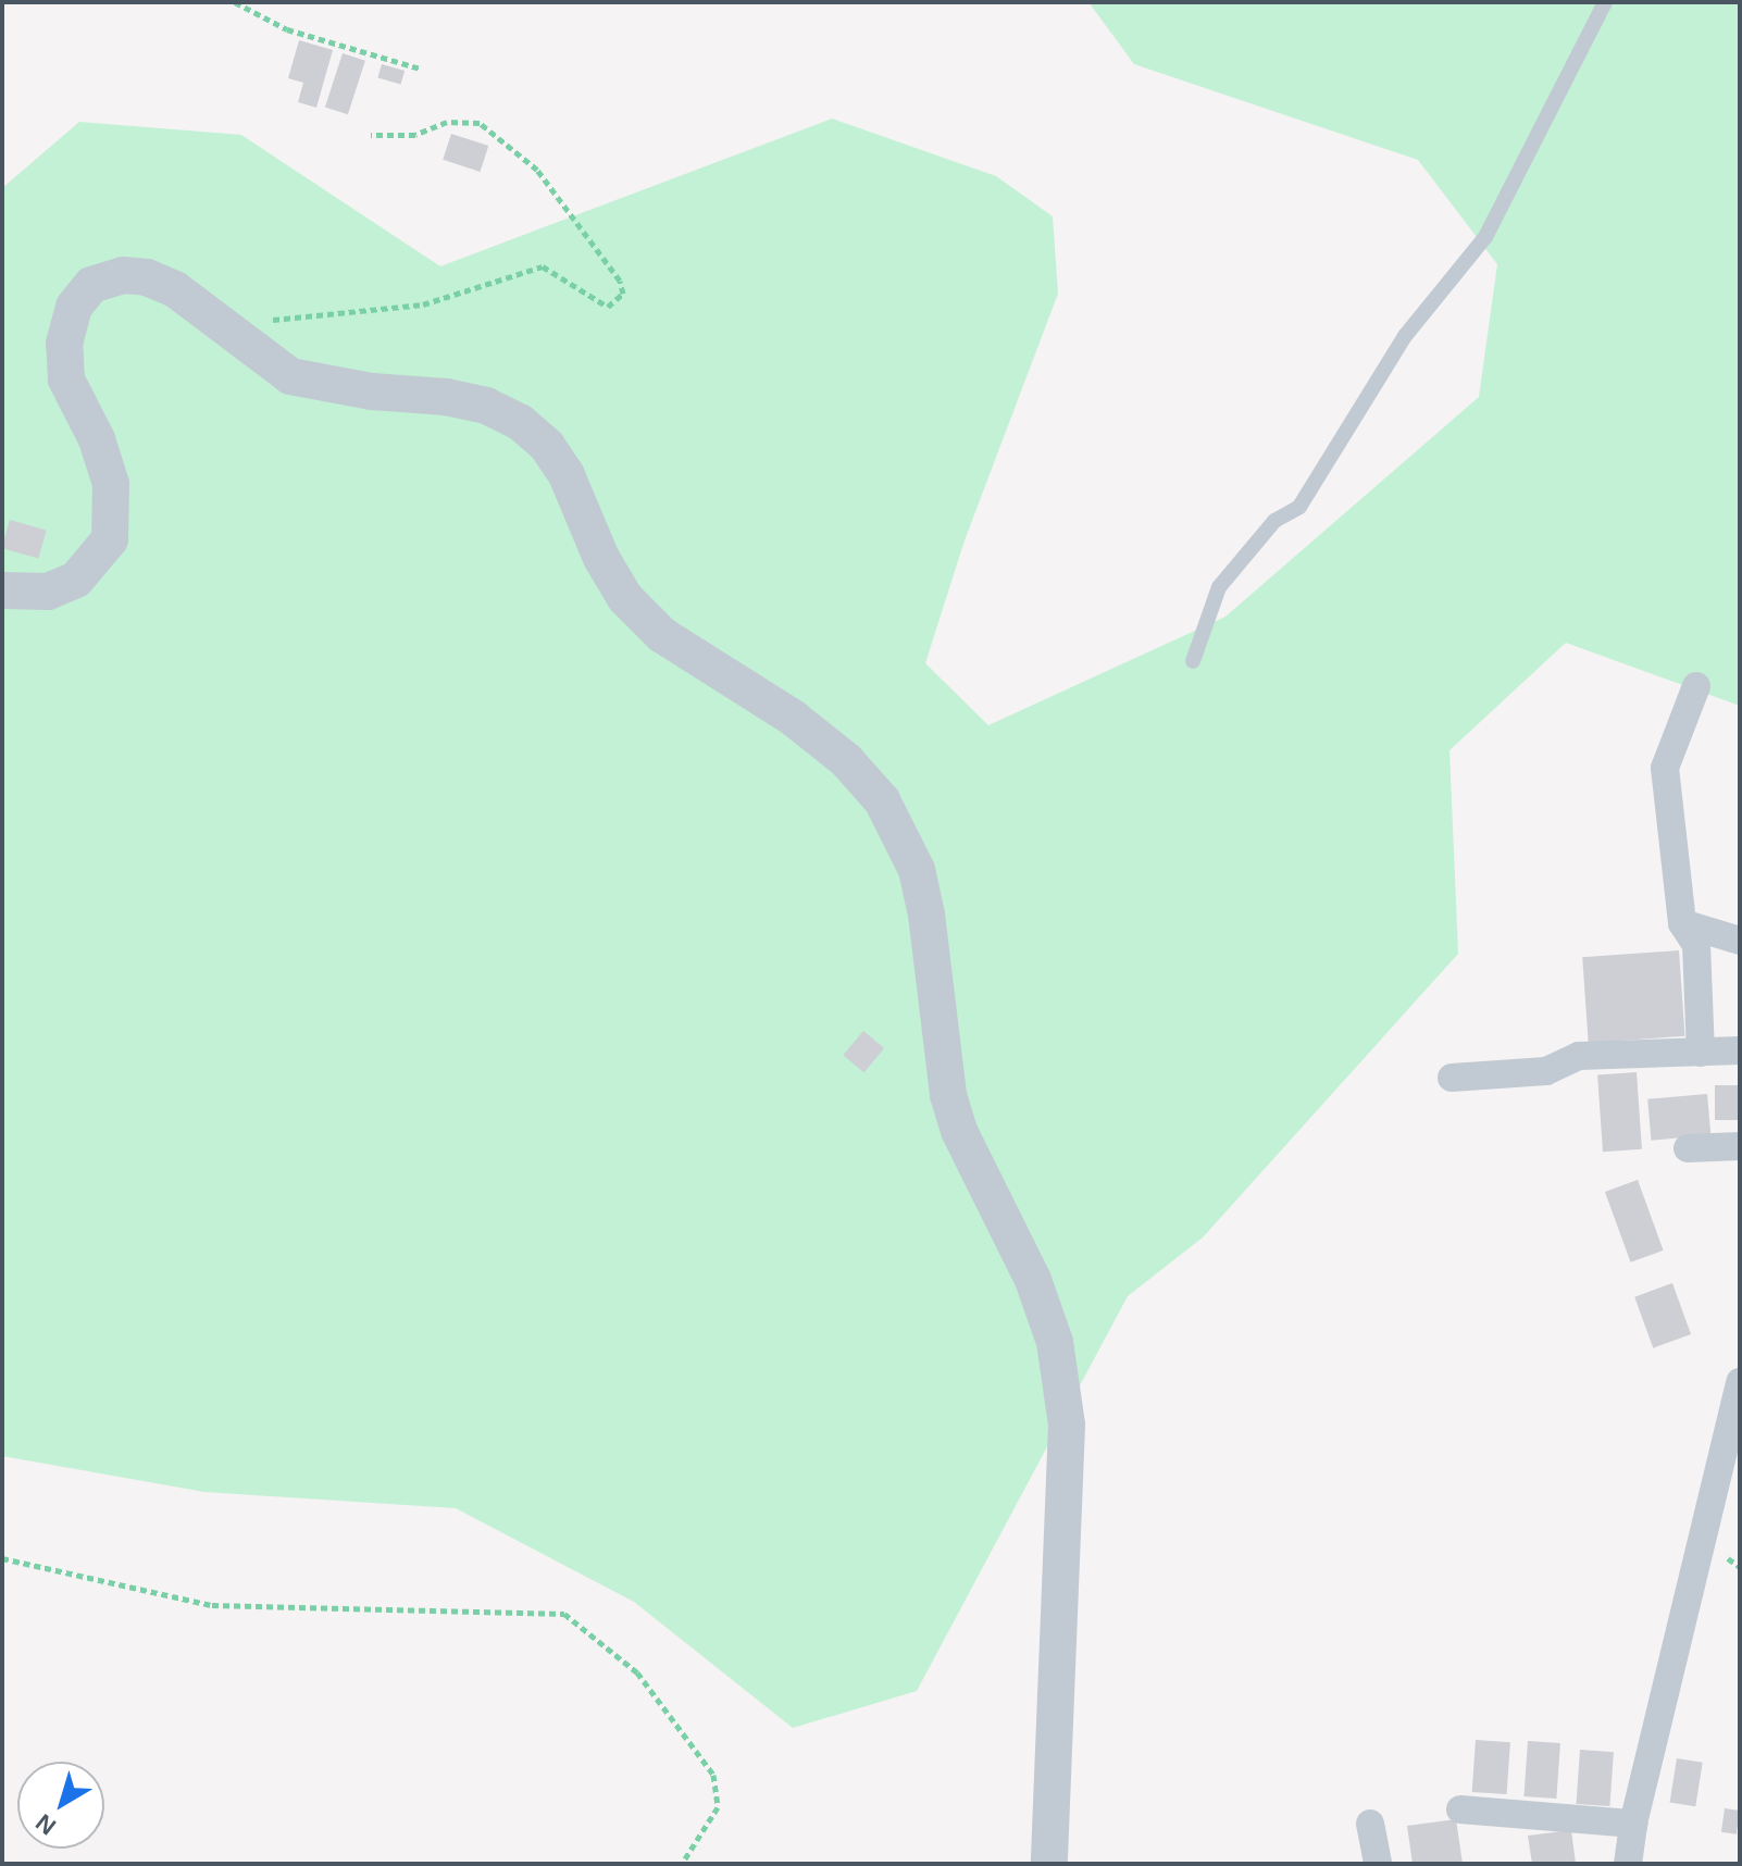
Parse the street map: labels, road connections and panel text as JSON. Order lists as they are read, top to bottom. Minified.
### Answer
{"north":"bottom left"}
